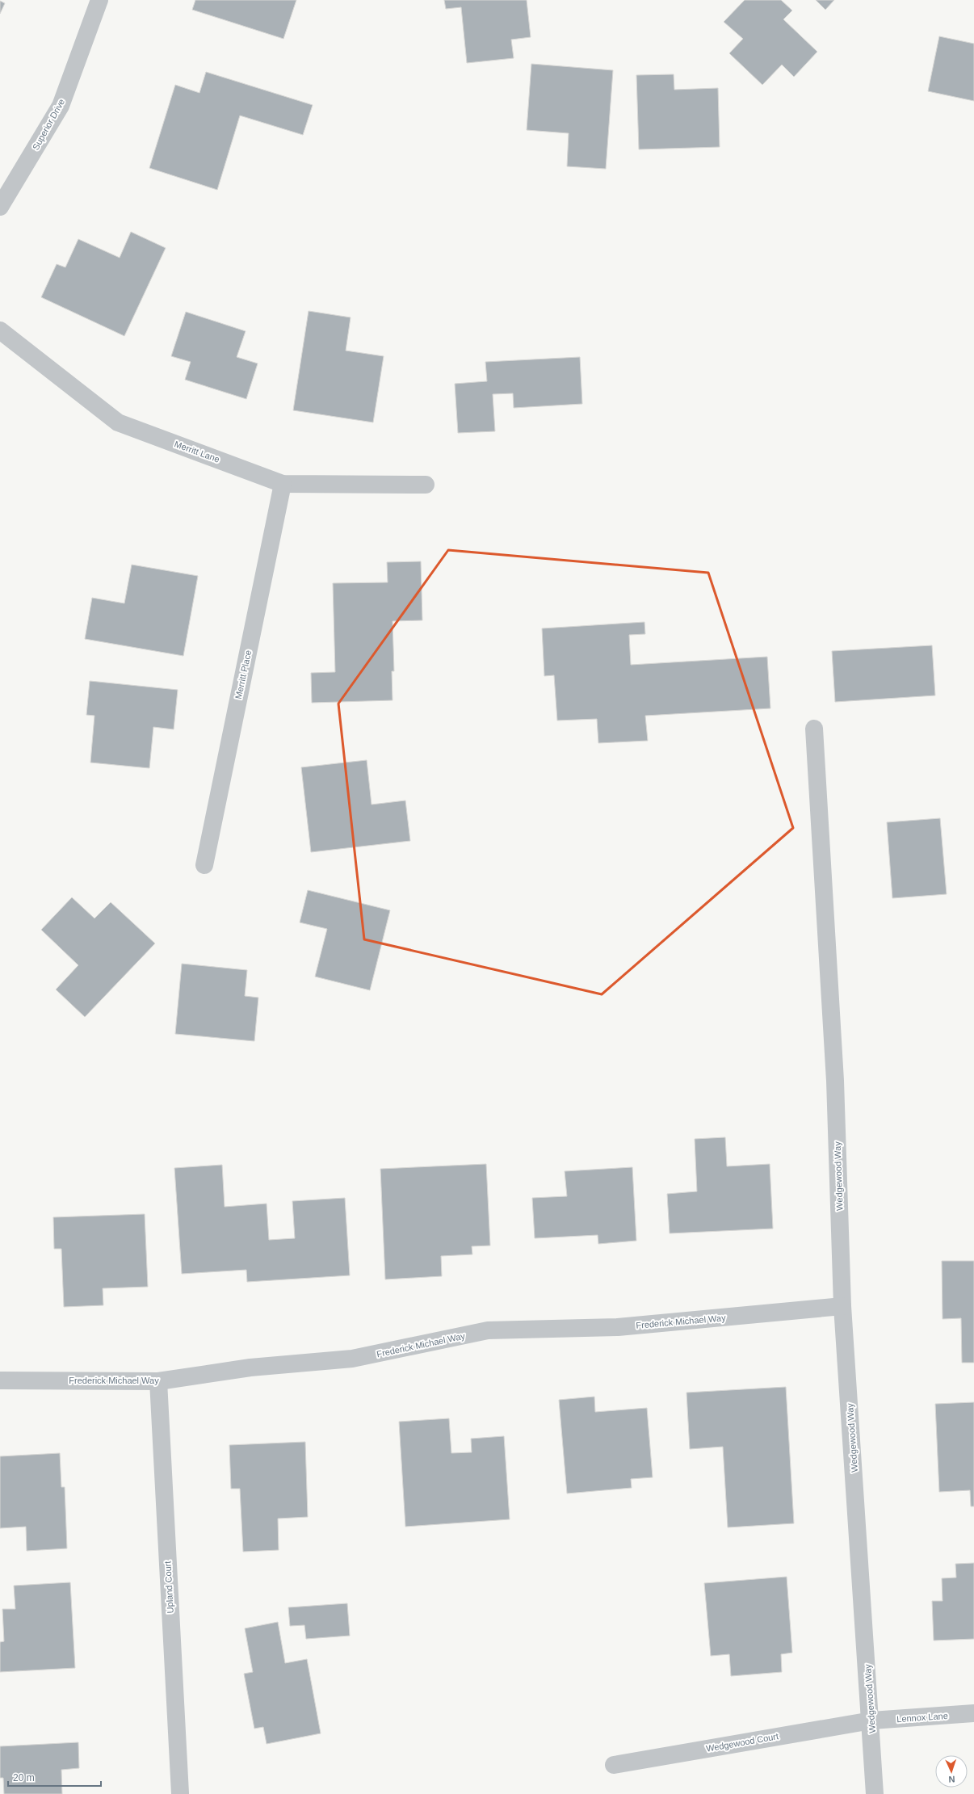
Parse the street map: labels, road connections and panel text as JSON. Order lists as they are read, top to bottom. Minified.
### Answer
{"streets":{"street":["Superior Drive","Merritt Lane","Merritt Place","Wedgewood Way","Frederick Michael Way","Upland Court","Lennox Lane","Wedgewood Court"]},"crossings":[["Merritt Lane","Merritt Place"],["Wedgewood Way","Frederick Michael Way"],["Wedgewood Way","Lennox Lane"],["Wedgewood Way","Wedgewood Court"],["Frederick Michael Way","Upland Court"],["Lennox Lane","Wedgewood Court"]],"scale_bar":"20 m","north":"bottom"}
